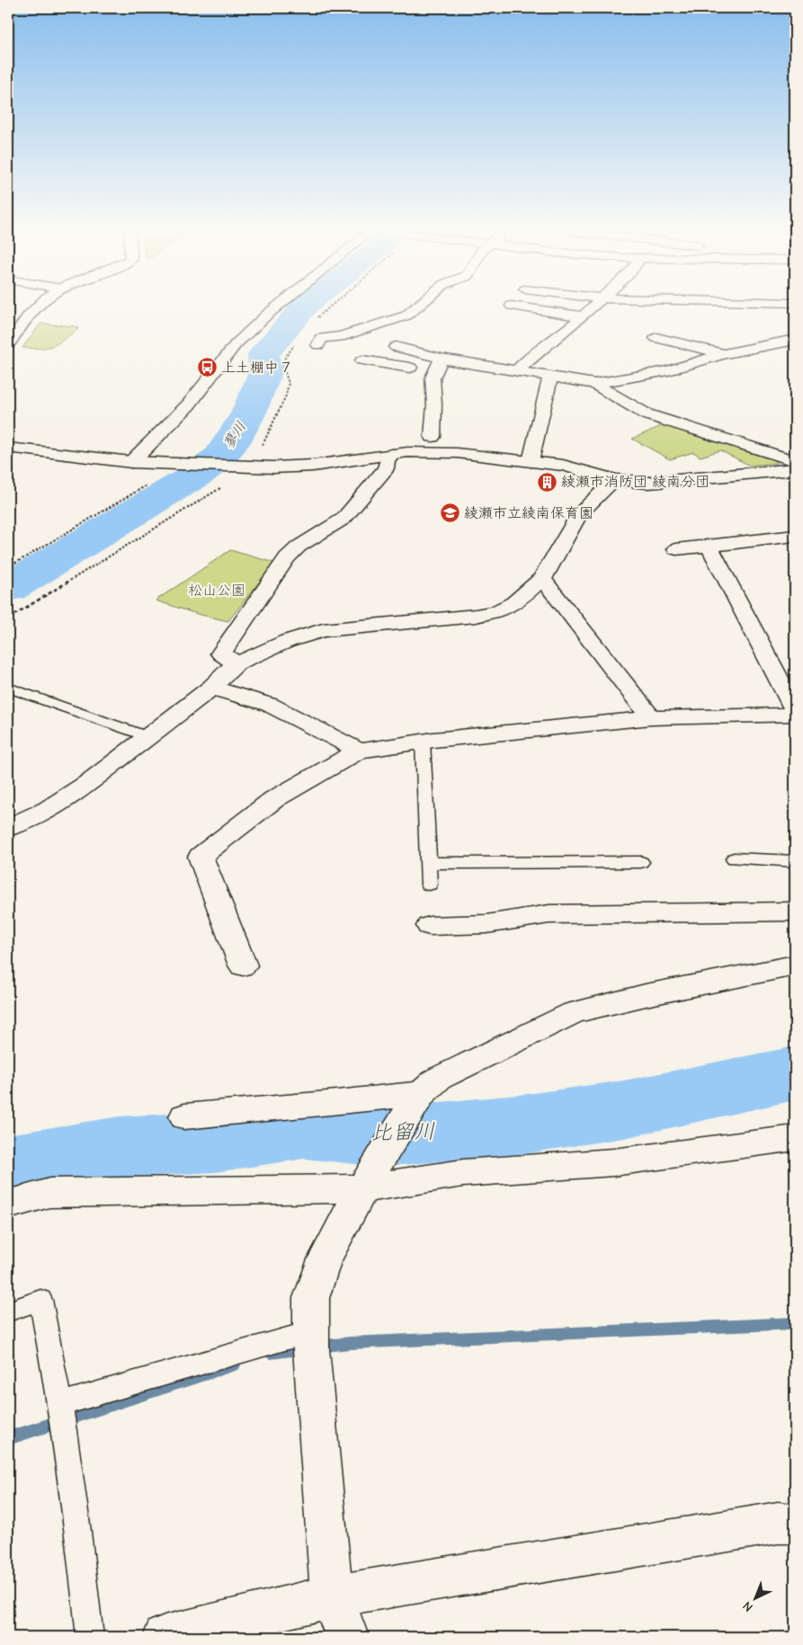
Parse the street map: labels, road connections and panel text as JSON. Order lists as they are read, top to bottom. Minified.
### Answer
{"water":["蓼川","比留川"],"parks":["松山公園"],"places":{"bus stop":["上土棚中７"],"building":["綾瀬市消防団 綾南分団"],"school or university":["綾瀬市立綾南保育園"]},"north":"bottom left"}
